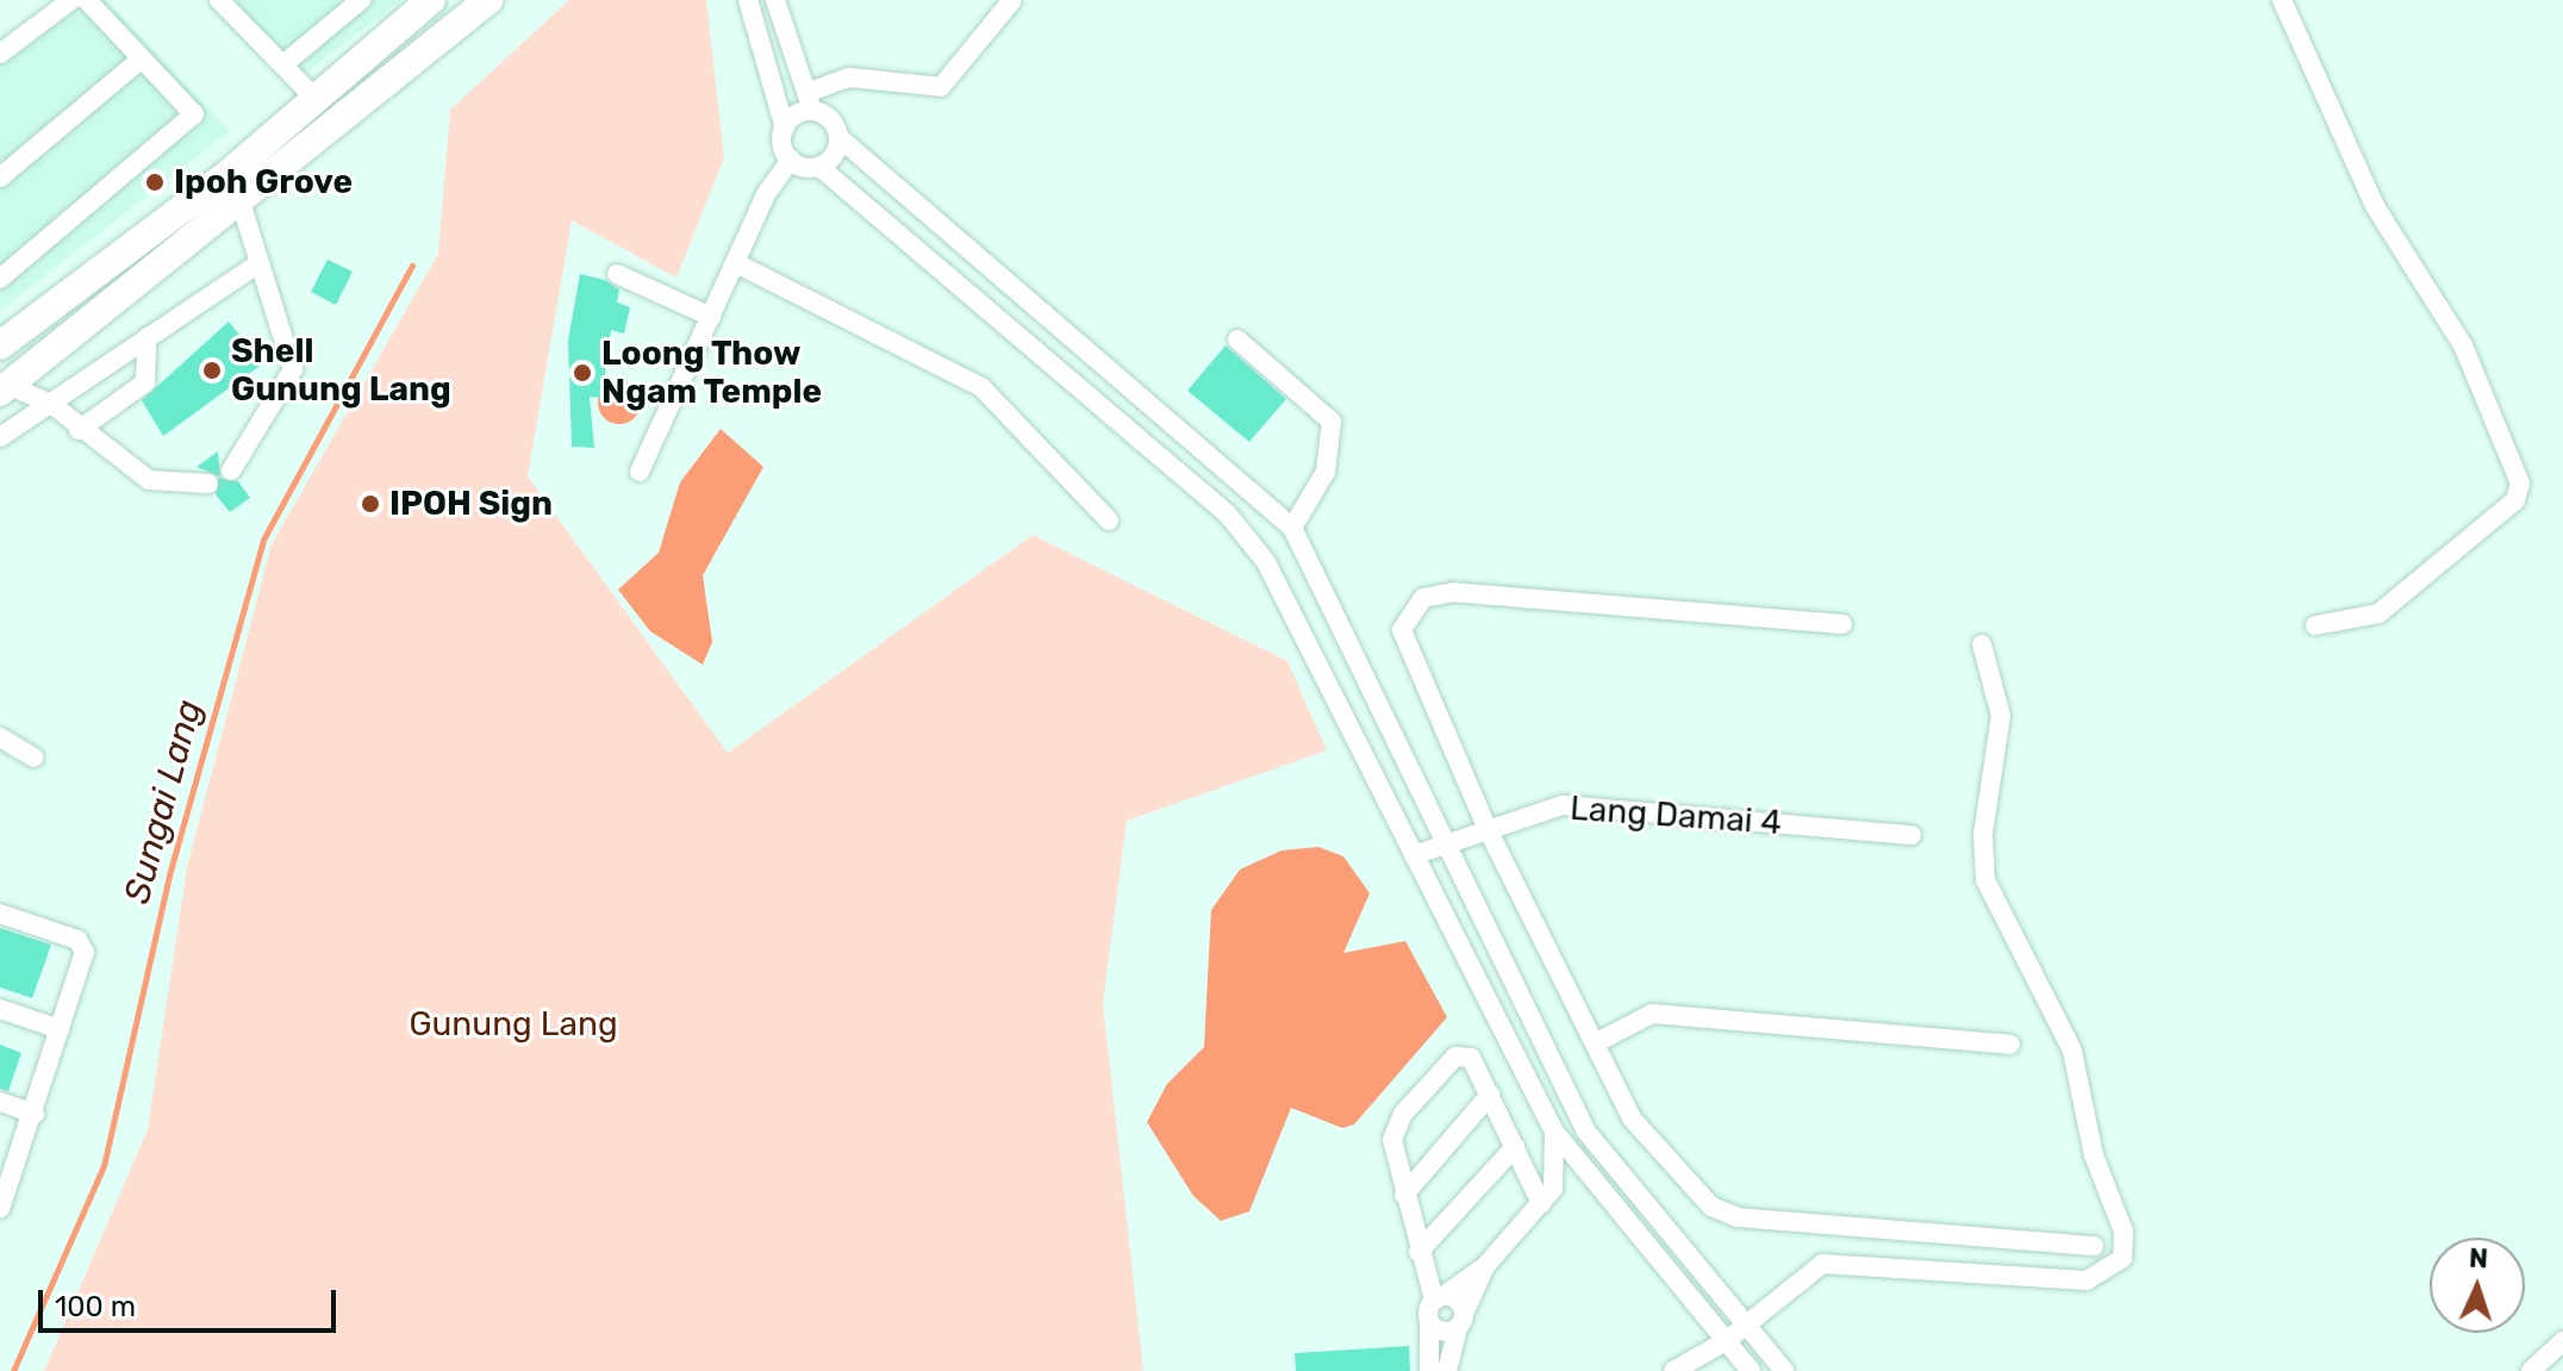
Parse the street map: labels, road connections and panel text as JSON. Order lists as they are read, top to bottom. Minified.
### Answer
{"streets":{"street":["Lang Damai 4"]},"water":["Sungai Lang"],"parks":["Gunung Lang"],"places":["Ipoh Grove","Shell Gunung Lang","Loong Thow Ngam Temple","IPOH Sign"],"scale_bar":"100 m","north":"top"}
